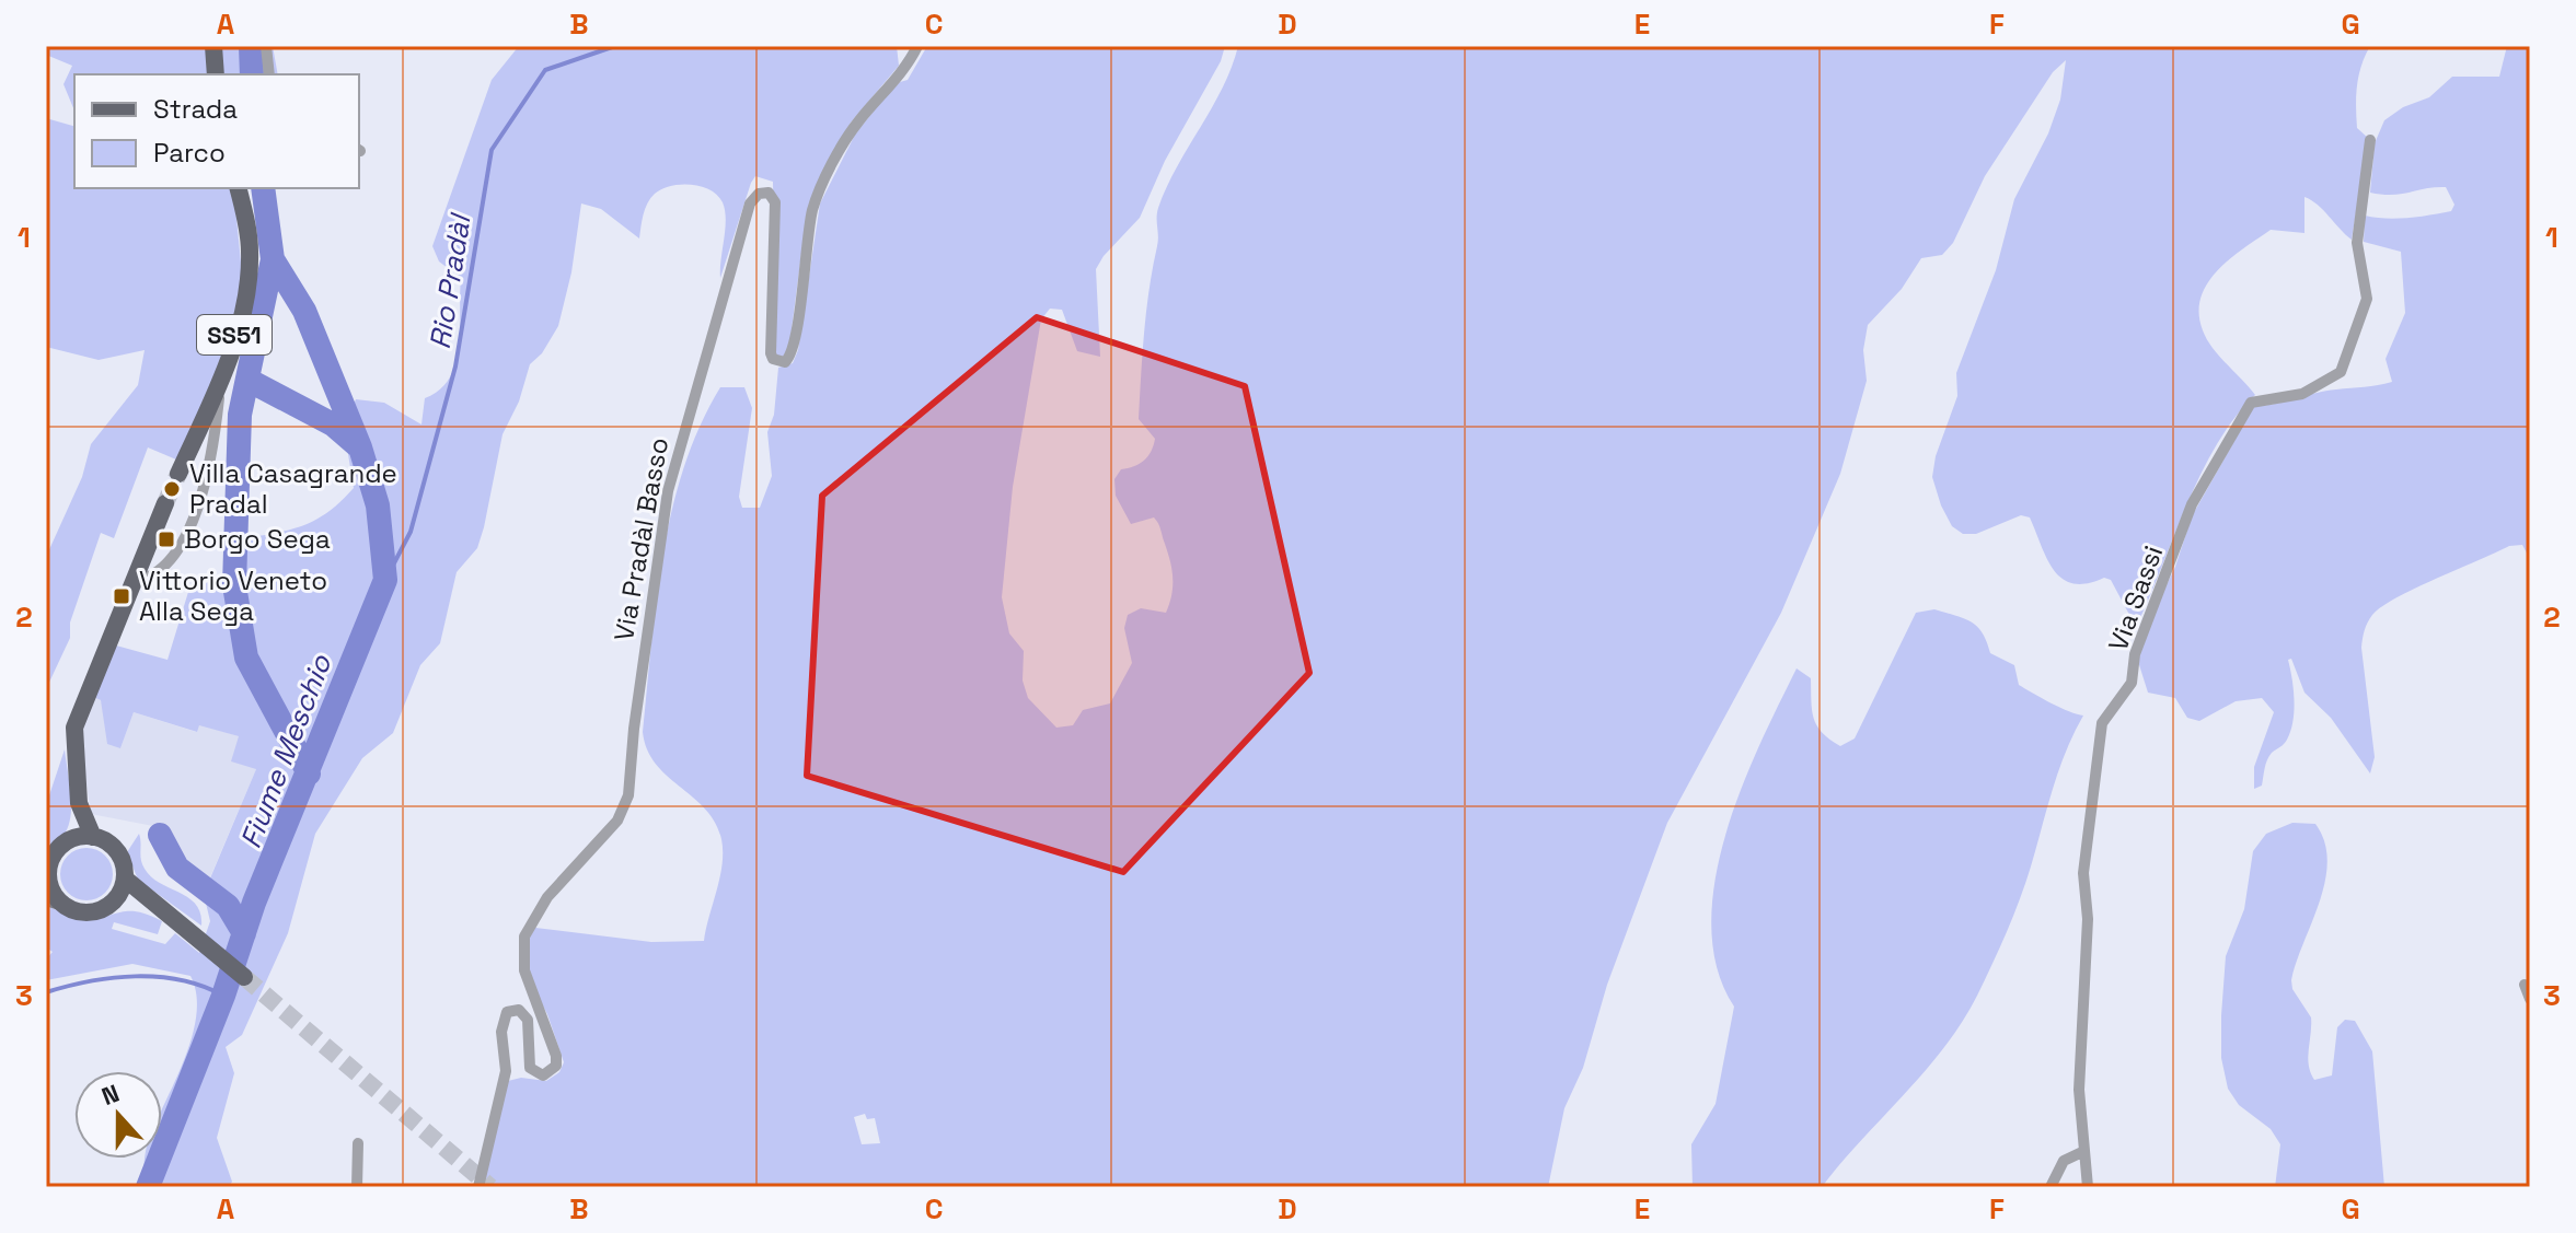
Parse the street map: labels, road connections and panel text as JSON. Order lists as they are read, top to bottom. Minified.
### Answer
{"streets":{"main road":["SS51"],"street":["Via Pradàl Basso","Via Sassi"]},"water":["Rio Pradàl","Fiume Meschio"],"places":{"other":["Villa Casagrande Pradal"],"transit":["Borgo Sega","Vittorio Veneto Alla Sega"]},"legend":["Strada","Parco"],"north":"top","grid":{"columns":["A","B","C","D","E","F","G"],"rows":["1","2","3"]}}
